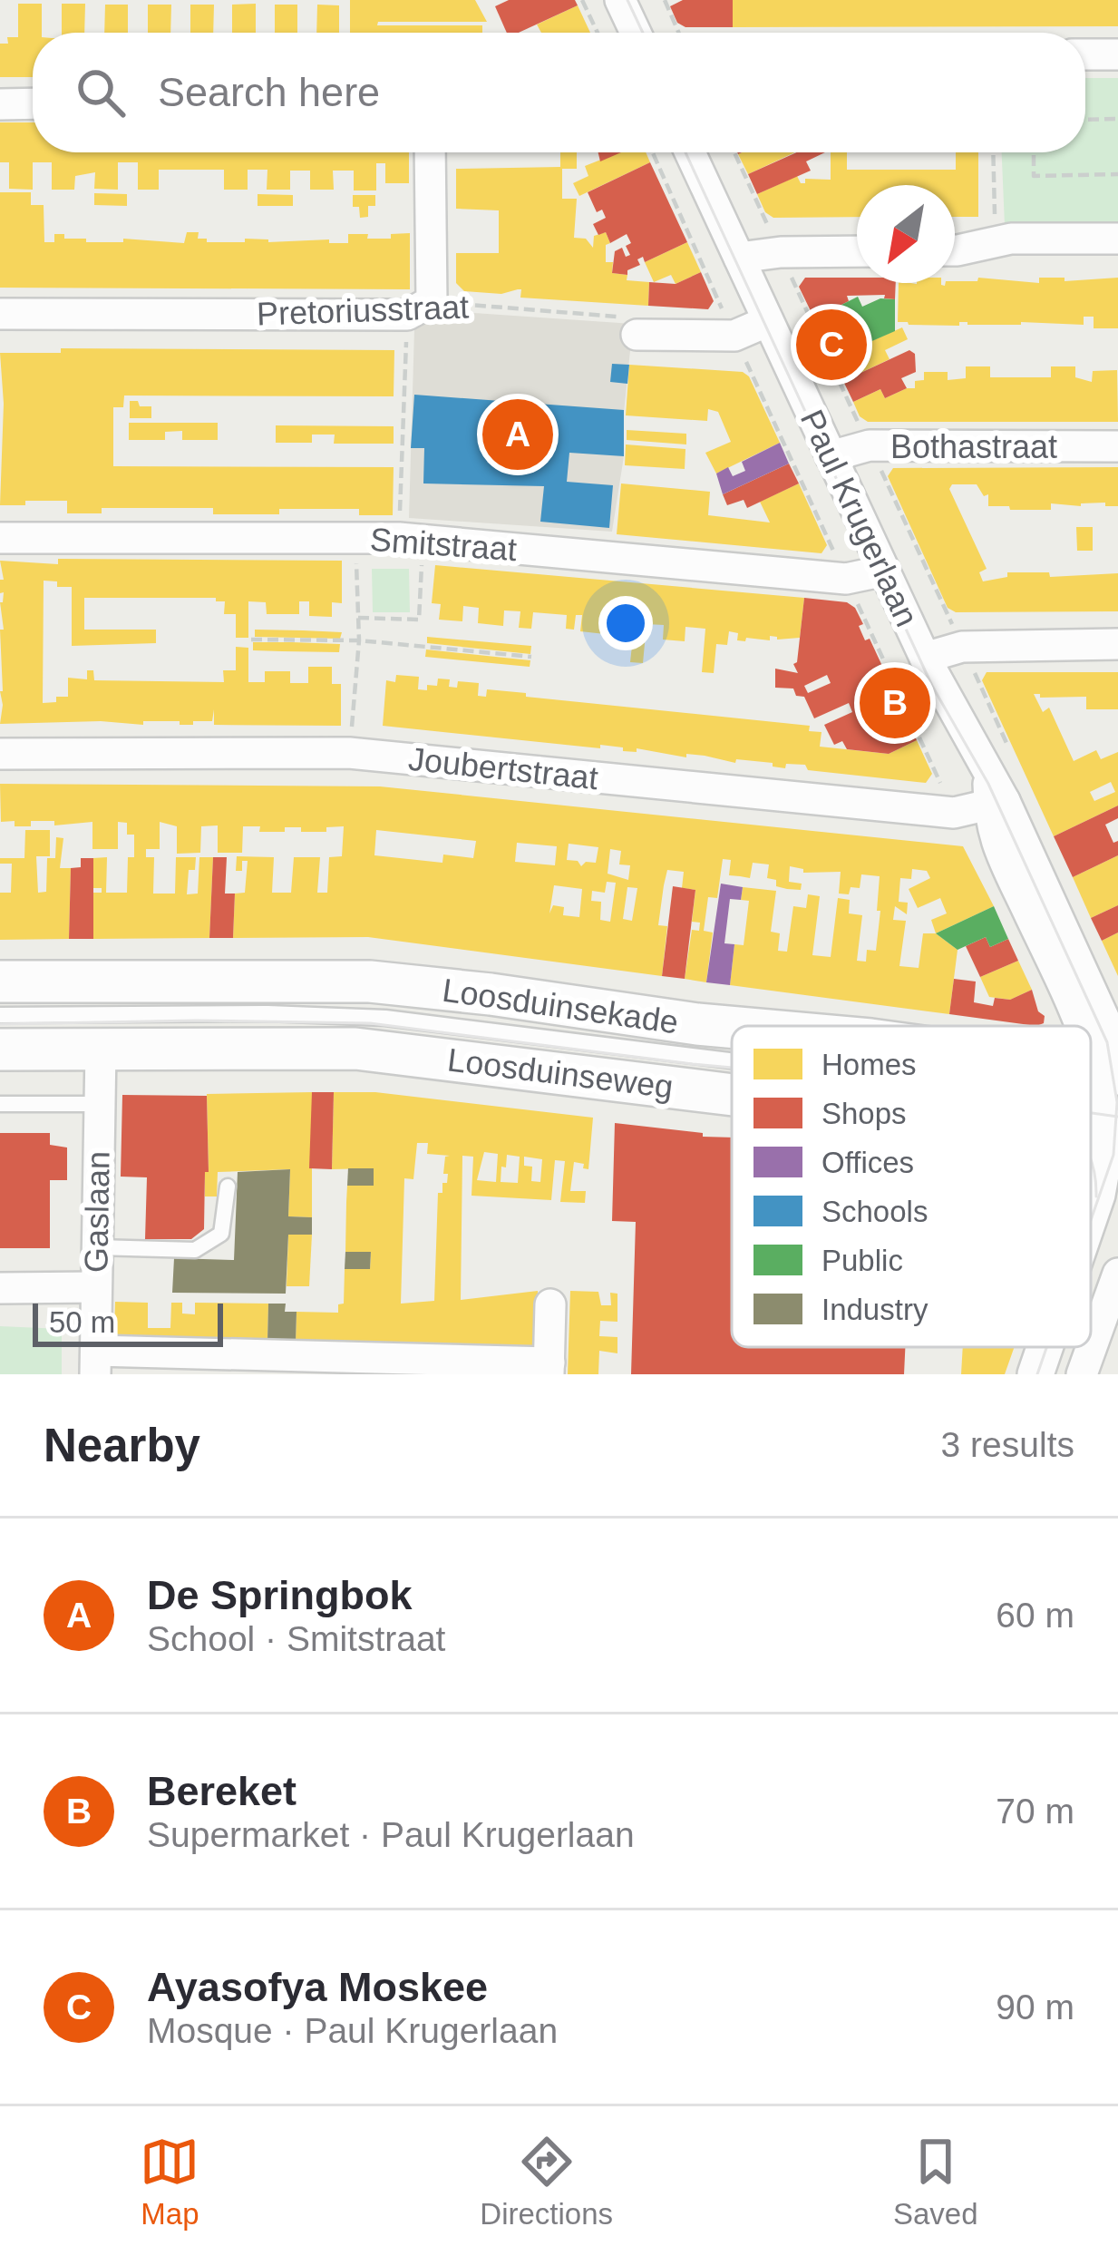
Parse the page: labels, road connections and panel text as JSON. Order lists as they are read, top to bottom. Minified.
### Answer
{"streets":{"main road":["Loosduinsekade","Loosduinseweg"],"street":["Pretoriusstraat","Bothastraat","Paul Krugerlaan","Smitstraat","Joubertstraat","Gaslaan"]},"crossings":[["Bothastraat","Paul Krugerlaan"],["Paul Krugerlaan","Smitstraat"],["Paul Krugerlaan","Joubertstraat"],["Loosduinseweg","Gaslaan"]],"legend":["Homes","Shops","Offices","Schools","Public","Industry"],"scale_bar":"50 m","north":"bottom left","page":{"search":"Search here","pins":["C","A","B"],"scale":"50 m","heading":["Nearby","3 results"],"list":[{"mark":"A","name":"De Springbok","note":"School · Smitstraat","value":"60 m"},{"mark":"B","name":"Bereket","note":"Supermarket · Paul Krugerlaan","value":"70 m"},{"mark":"C","name":"Ayasofya Moskee","note":"Mosque · Paul Krugerlaan","value":"90 m"}],"nav":["Map","Directions","Saved"]}}
